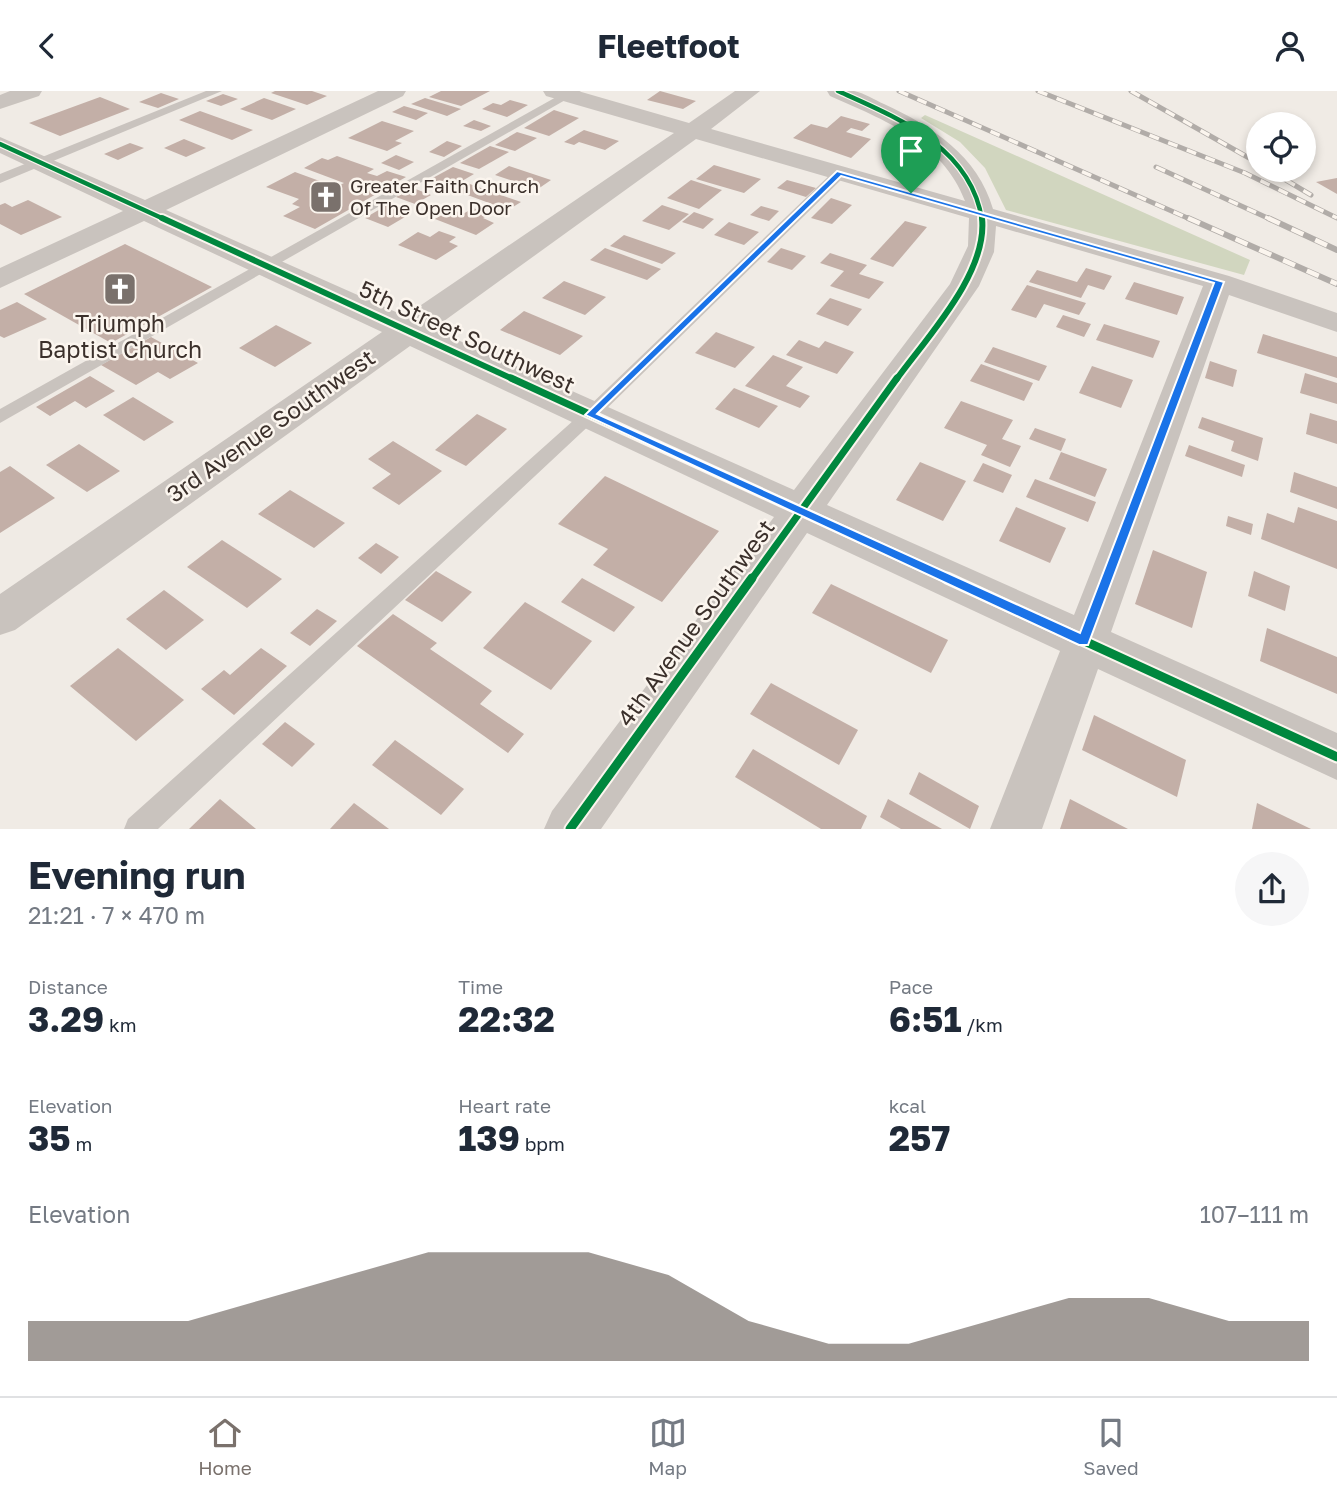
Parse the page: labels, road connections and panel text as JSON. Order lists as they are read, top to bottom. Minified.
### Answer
{"streets":{"street":["5th Street Southwest","3rd Avenue Southwest","4th Avenue Southwest"]},"crossings":[["5th Street Southwest","3rd Avenue Southwest"],["5th Street Southwest","4th Avenue Southwest"]],"places":{"church":["Greater Faith Church Of The Open Door","Triumph Baptist Church"]},"page":{"header":"Fleetfoot","heading":["Evening run","21:21 · 7 × 470 m"],"stats":[["Distance","3.29 km"],["Time","22:32"],["Pace","6:51 /km"],["Elevation","35 m"],["Heart rate","139 bpm"],["kcal","257"]],"chart":["Elevation","107–111 m"],"tabs":["Home","Map","Saved"]}}
